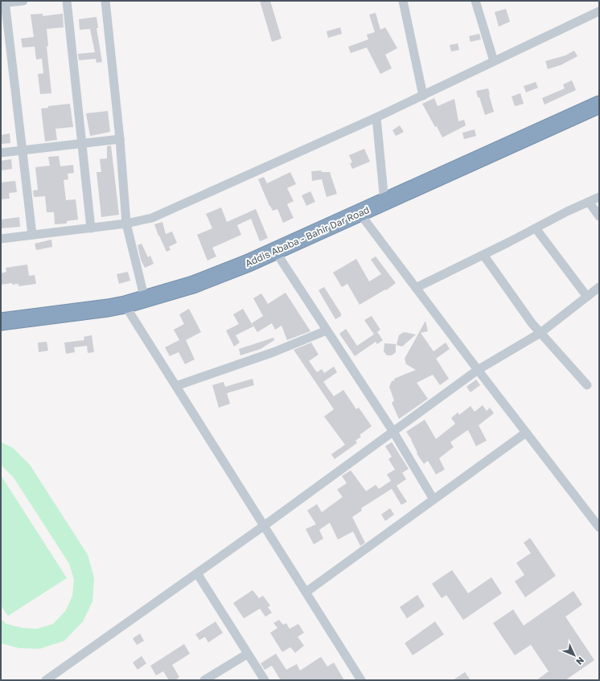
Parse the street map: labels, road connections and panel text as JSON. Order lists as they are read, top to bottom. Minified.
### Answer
{"streets":{"highway":["Addis Ababa - Bahir Dar Road"]},"north":"bottom right"}
